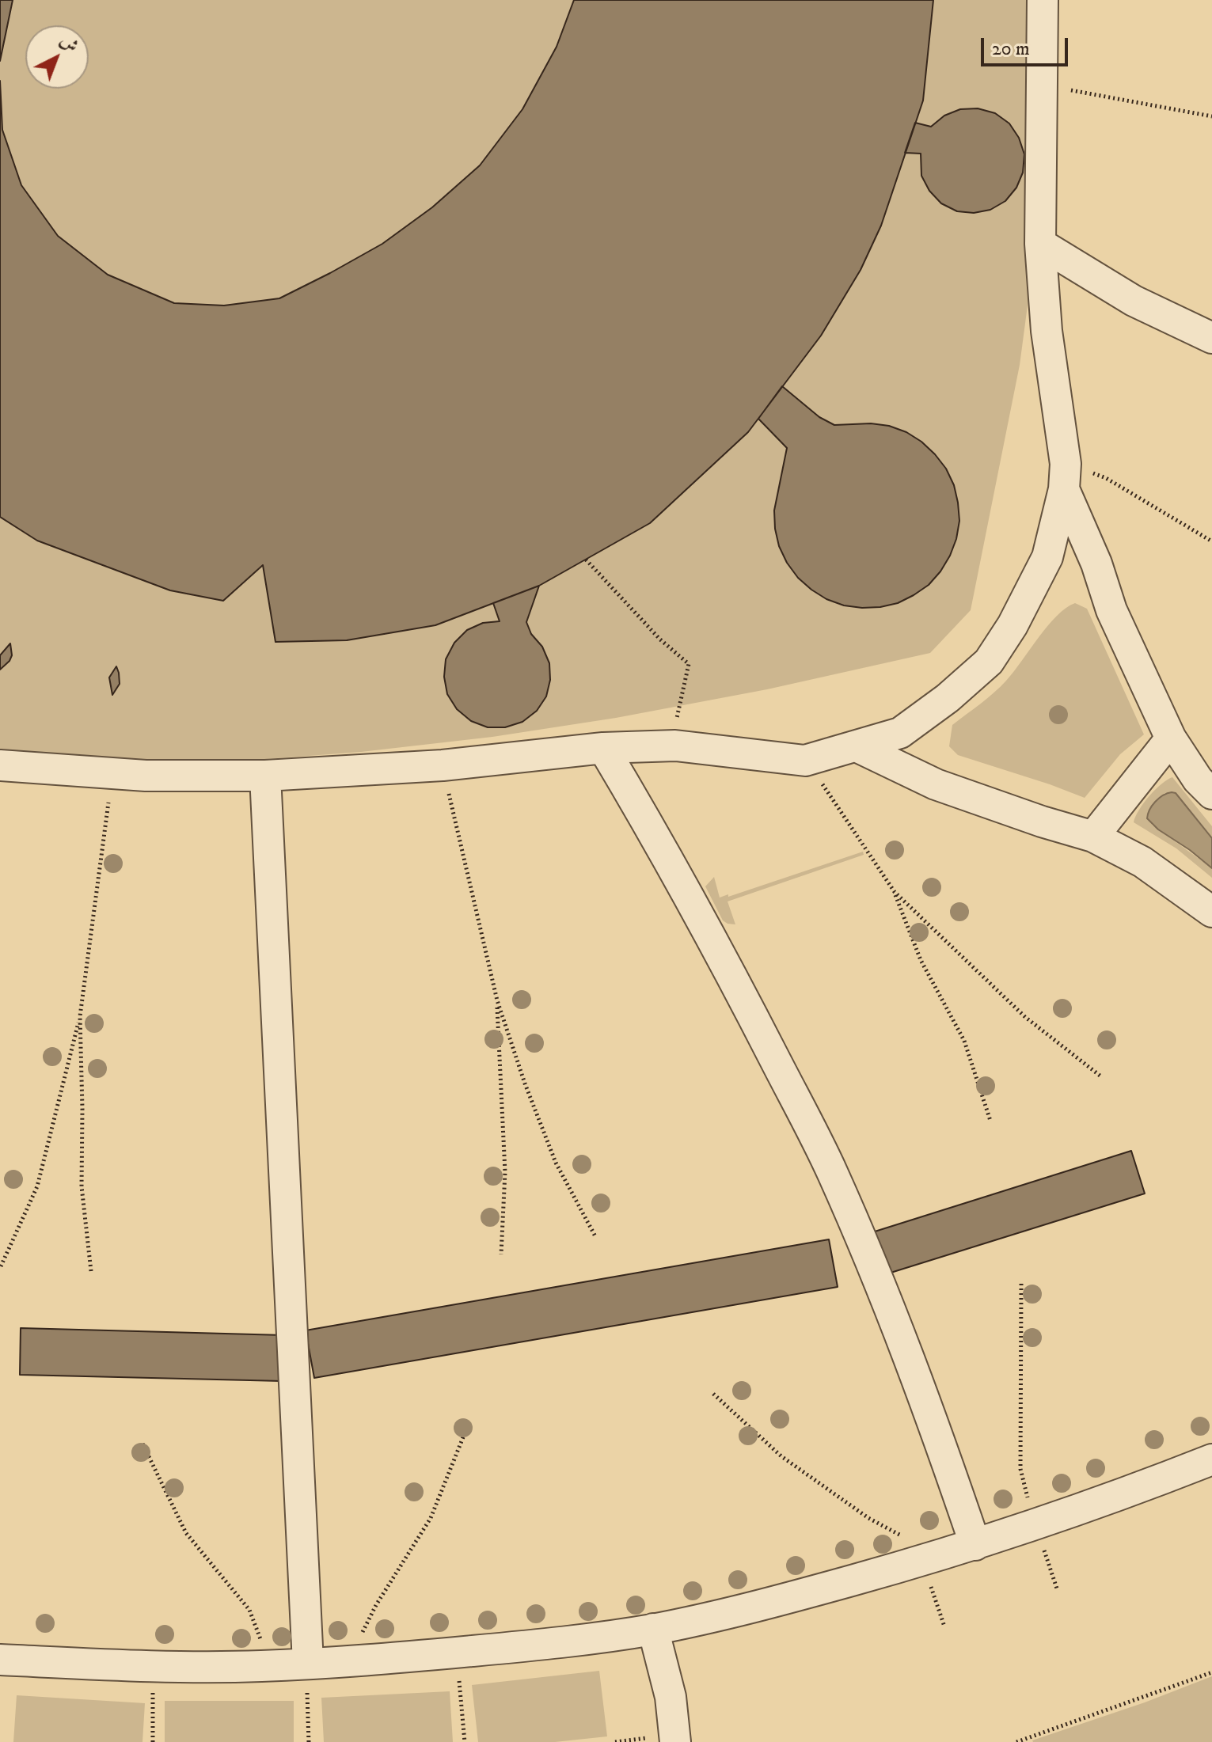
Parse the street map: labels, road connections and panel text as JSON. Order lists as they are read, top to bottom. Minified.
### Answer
{"scale_bar":"20 m","north":"top right"}
